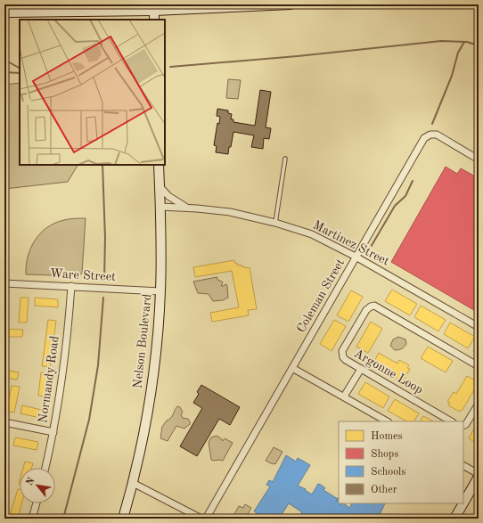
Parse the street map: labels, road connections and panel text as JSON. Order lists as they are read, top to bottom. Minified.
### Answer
{"streets":{"street":["Martinez Street","Ware Street","Coleman Street","Nelson Boulevard","Argonne Loop","Normandy Road"]},"crossings":[["Martinez Street","Coleman Street"],["Martinez Street","Nelson Boulevard"],["Ware Street","Nelson Boulevard"],["Ware Street","Normandy Road"]],"legend":["Homes","Shops","Schools","Other"],"north":"top left"}
